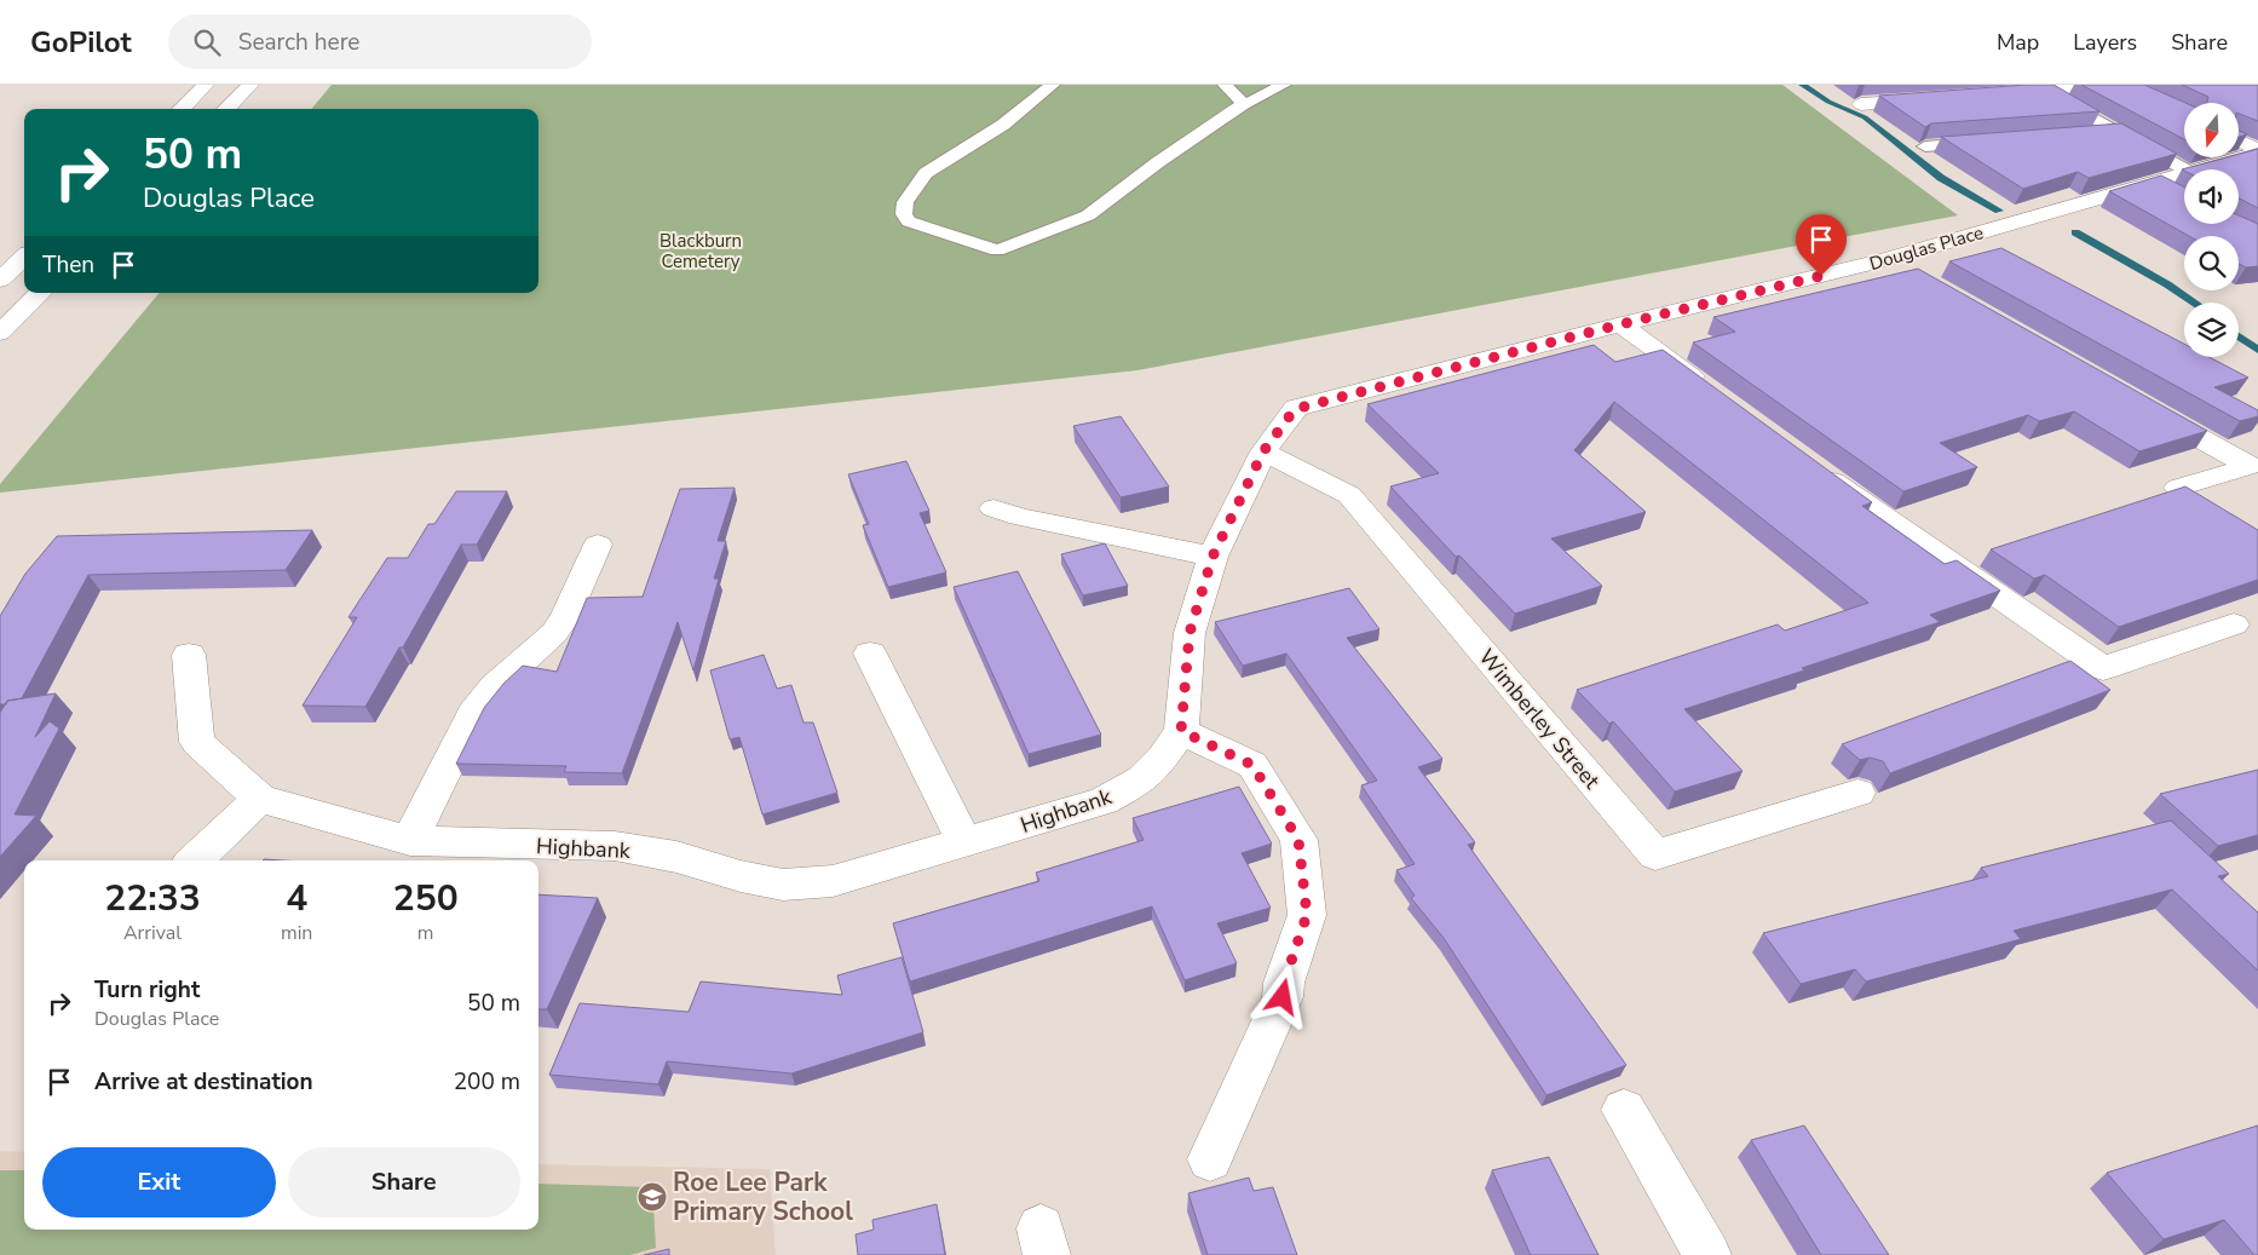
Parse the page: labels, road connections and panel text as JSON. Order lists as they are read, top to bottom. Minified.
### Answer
{"streets":{"main road":["Douglas Place","Wimberley Street","Highbank"]},"crossings":[["Douglas Place","Wimberley Street"],["Douglas Place","Highbank"]],"parks":["Blackburn Cemetery"],"places":{"school or university":["Roe Lee Park Primary School"]},"north":"bottom","page":{"header":"GoPilot","search":"Search here","nav":["Map","Layers","Share"],"turn":["50 m","Douglas Place"],"then":"Then","eta":["22:33","Arrival","4","min","250","m"],"list":[{"name":"Turn right","note":"Douglas Place","value":"50 m"},{"name":"Arrive at destination","value":"200 m"}],"buttons":["Exit","Share"]}}
